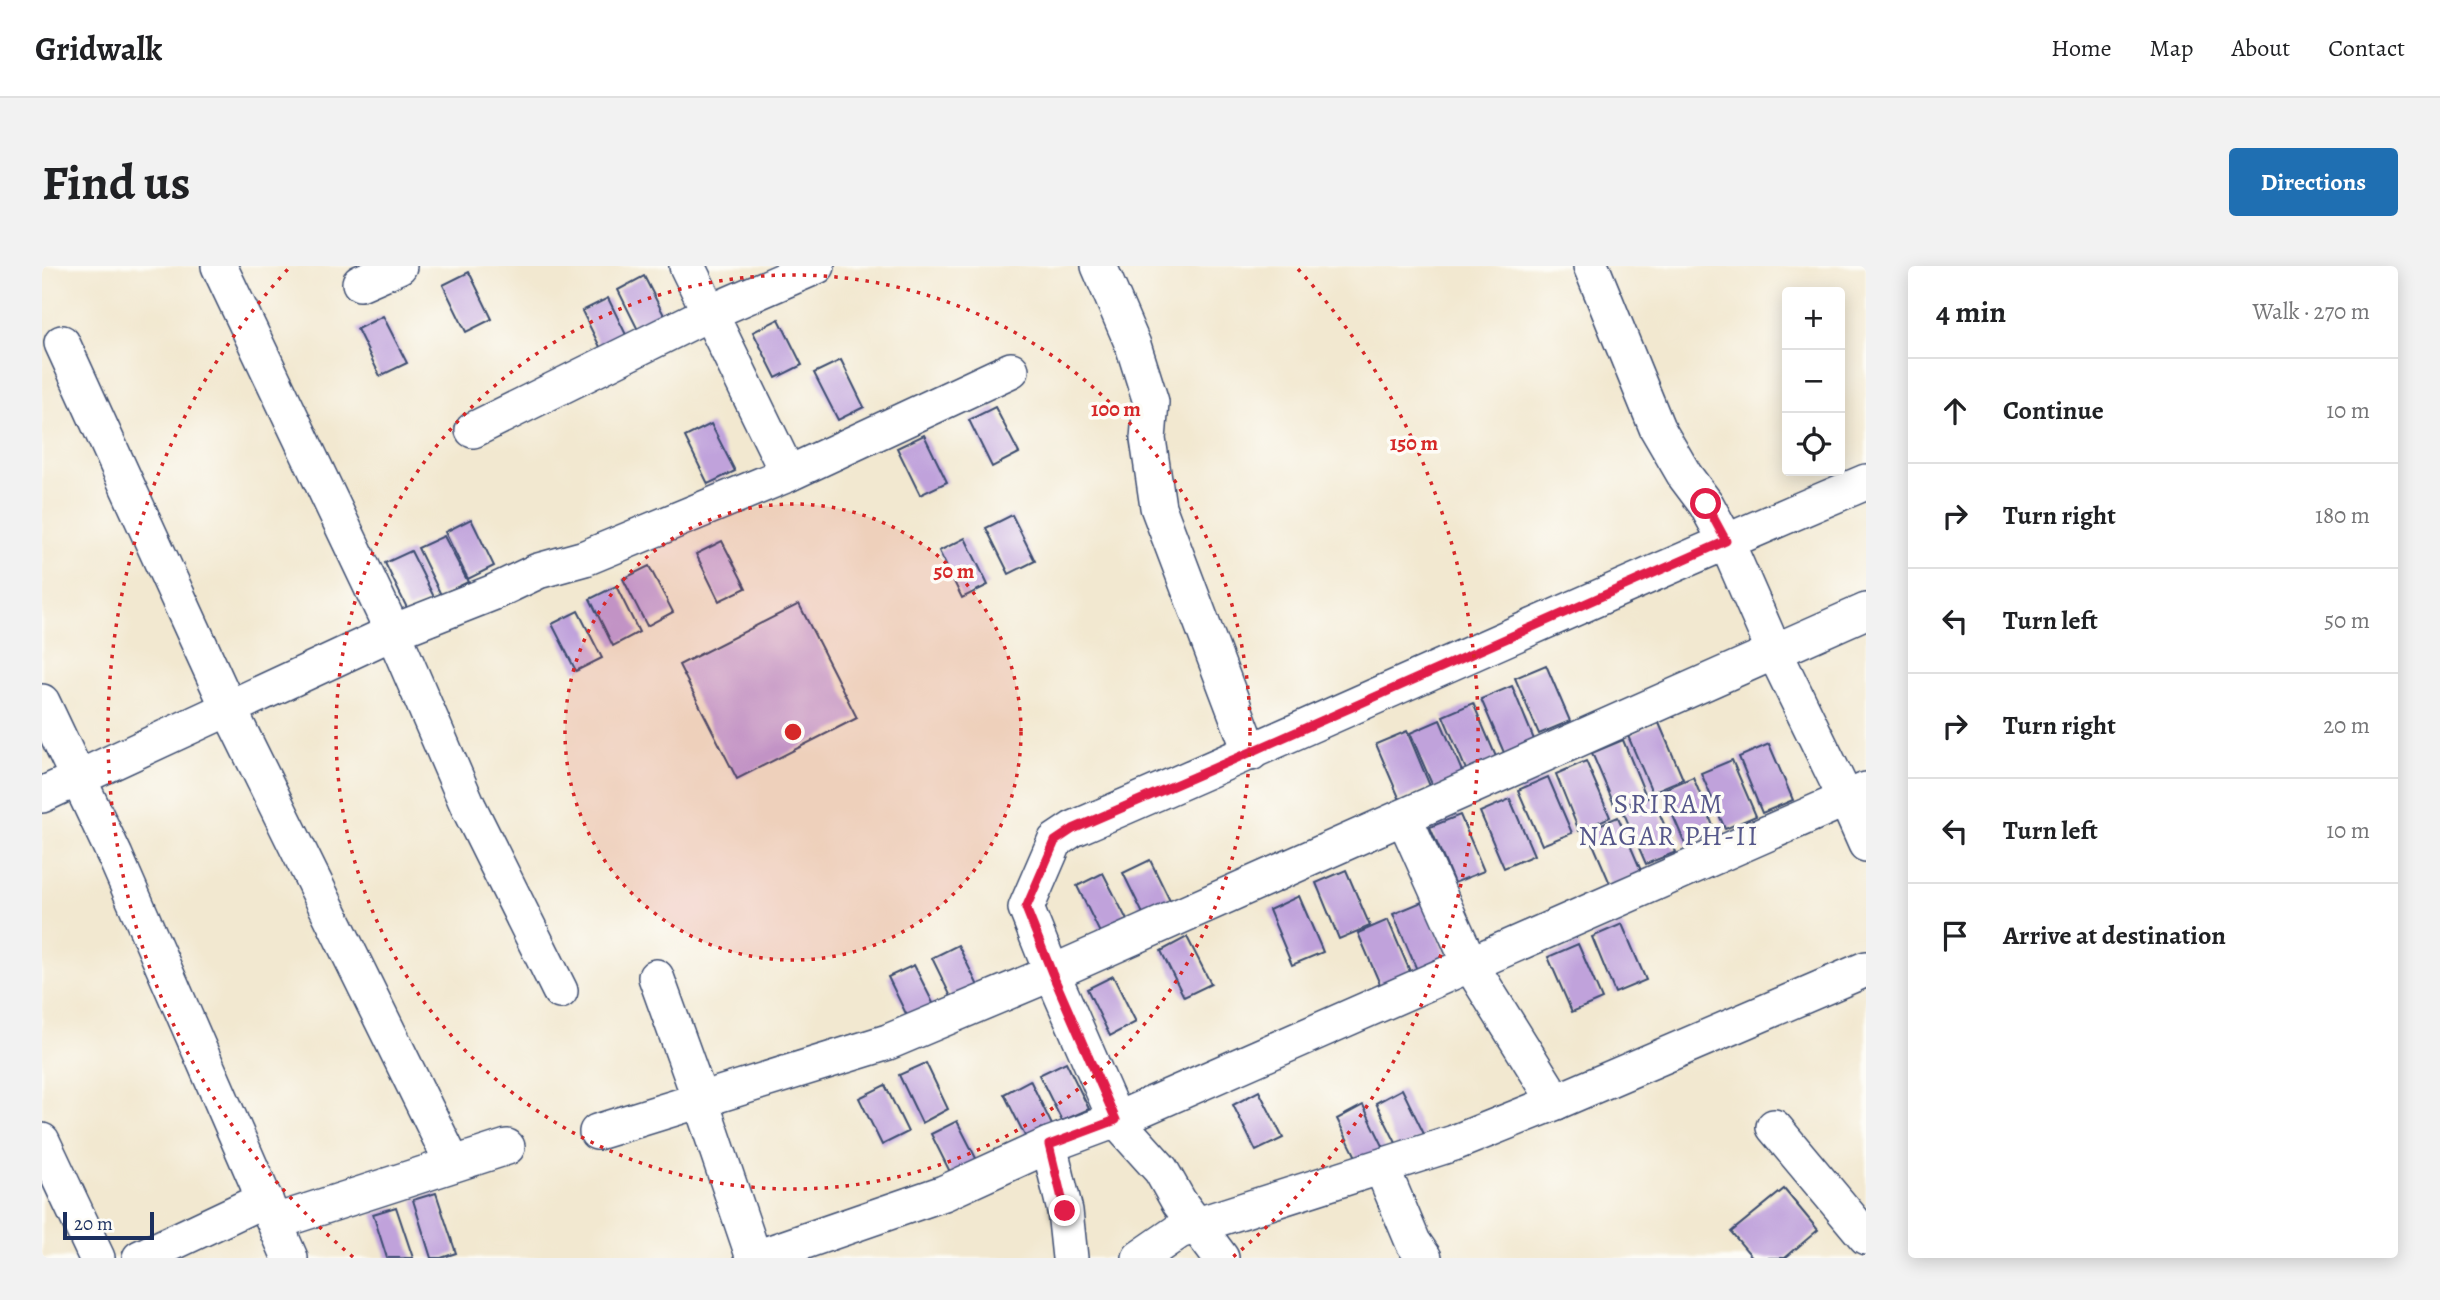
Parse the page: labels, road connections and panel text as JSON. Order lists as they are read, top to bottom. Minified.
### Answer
{"districts":["SRIRAM NAGAR PH-II"],"scale_bar":"20 m","page":{"header":"Gridwalk","nav":["Home","Map","About","Contact"],"buttons":"Directions","title":"Find us","heading":["4 min","Walk · 270 m"],"map_buttons":["+","−"],"list":[["Continue","10 m"],["Turn right","180 m"],["Turn left","50 m"],["Turn right","20 m"],["Turn left","10 m"],"Arrive at destination"],"scale":"20 m"},"rings":["100 m","150 m","50 m"]}
